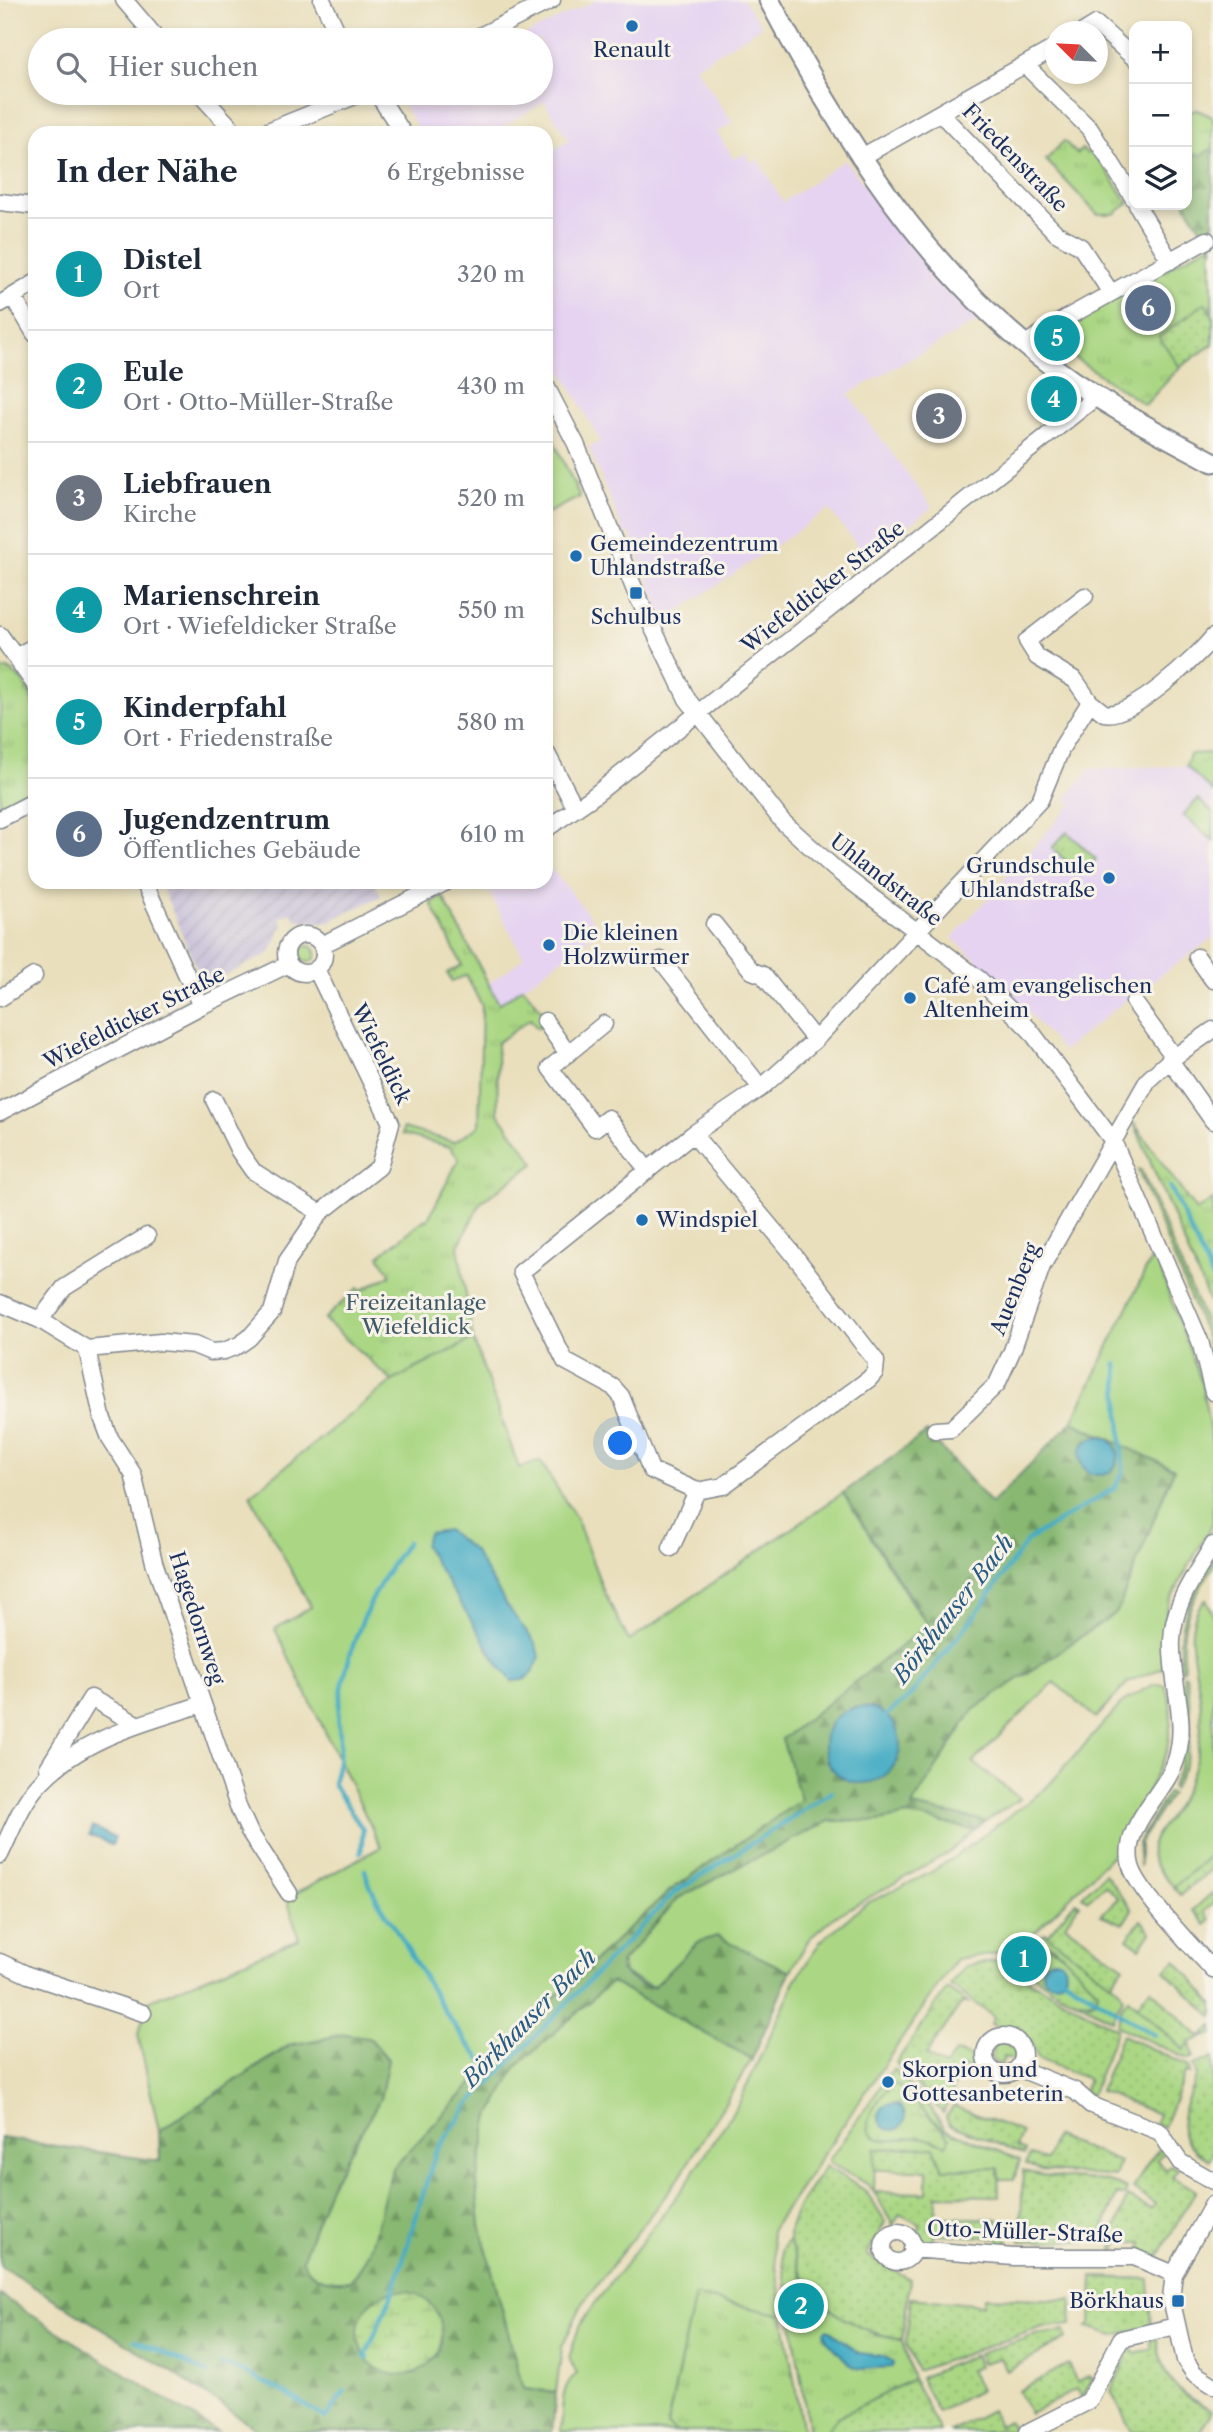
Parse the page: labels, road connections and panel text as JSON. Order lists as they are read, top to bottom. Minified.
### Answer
{"streets":{"street":["Friedenstraße","Wiefeldicker Straße","Uhlandstraße","Wiefeldick","Auenberg","Hagedornweg","Otto-Müller-Straße"]},"crossings":[["Wiefeldicker Straße","Uhlandstraße"],["Wiefeldicker Straße","Wiefeldick"],["Uhlandstraße","Auenberg"],["Wiefeldick","Hagedornweg"]],"water":["Börkhauser Bach"],"parks":["Freizeitanlage Wiefeldick"],"places":{"other":["Renault","Gemeindezentrum Uhlandstraße","Grundschule Uhlandstraße","Die kleinen Holzwürmer","Café am evangelischen Altenheim","Windspiel","Skorpion und Gottesanbeterin"],"transit":["Schulbus","Börkhaus"]},"north":"top left","page":{"map_buttons":["+","−"],"search":"Hier suchen","heading":["In der Nähe","6 Ergebnisse"],"list":[{"mark":"1","name":"Distel","note":"Ort","value":"320 m"},{"mark":"2","name":"Eule","note":"Ort · Otto-Müller-Straße","value":"430 m"},{"mark":"3","name":"Liebfrauen","note":"Kirche","value":"520 m"},{"mark":"4","name":"Marienschrein","note":"Ort · Wiefeldicker Straße","value":"550 m"},{"mark":"5","name":"Kinderpfahl","note":"Ort · Friedenstraße","value":"580 m"},{"mark":"6","name":"Jugendzentrum","note":"Öffentliches Gebäude","value":"610 m"}],"pins":["6","5","4","3","1","2"]}}
